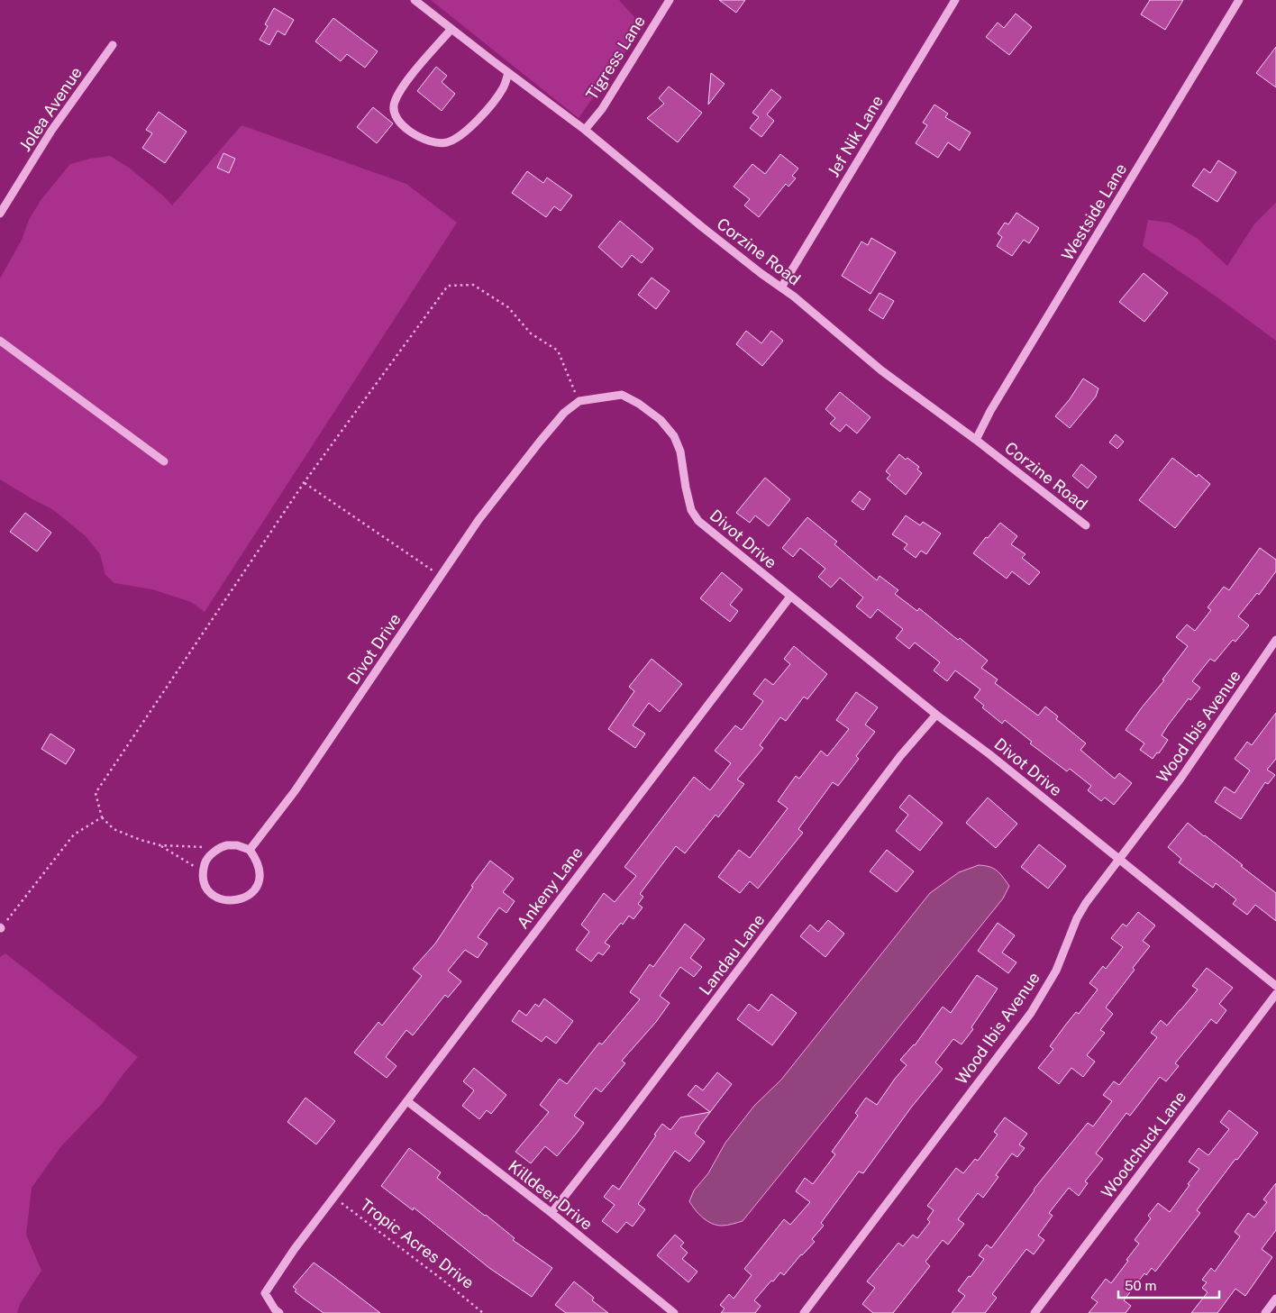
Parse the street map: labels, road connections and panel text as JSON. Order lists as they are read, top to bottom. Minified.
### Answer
{"streets":{"street":["Tigress Lane","Jolea Avenue","Jef Nik Lane","Westside Lane","Corzine Road","Divot Drive","Wood Ibis Avenue","Ankeny Lane","Landau Lane","Woodchuck Lane","Killdeer Drive"],"path":["Tropic Acres Drive"]},"crossings":[["Tigress Lane","Corzine Road"],["Jef Nik Lane","Corzine Road"],["Westside Lane","Corzine Road"],["Divot Drive","Wood Ibis Avenue"],["Divot Drive","Ankeny Lane"],["Divot Drive","Landau Lane"],["Ankeny Lane","Killdeer Drive"],["Ankeny Lane","Tropic Acres Drive"],["Landau Lane","Killdeer Drive"]],"scale_bar":"50 m"}
